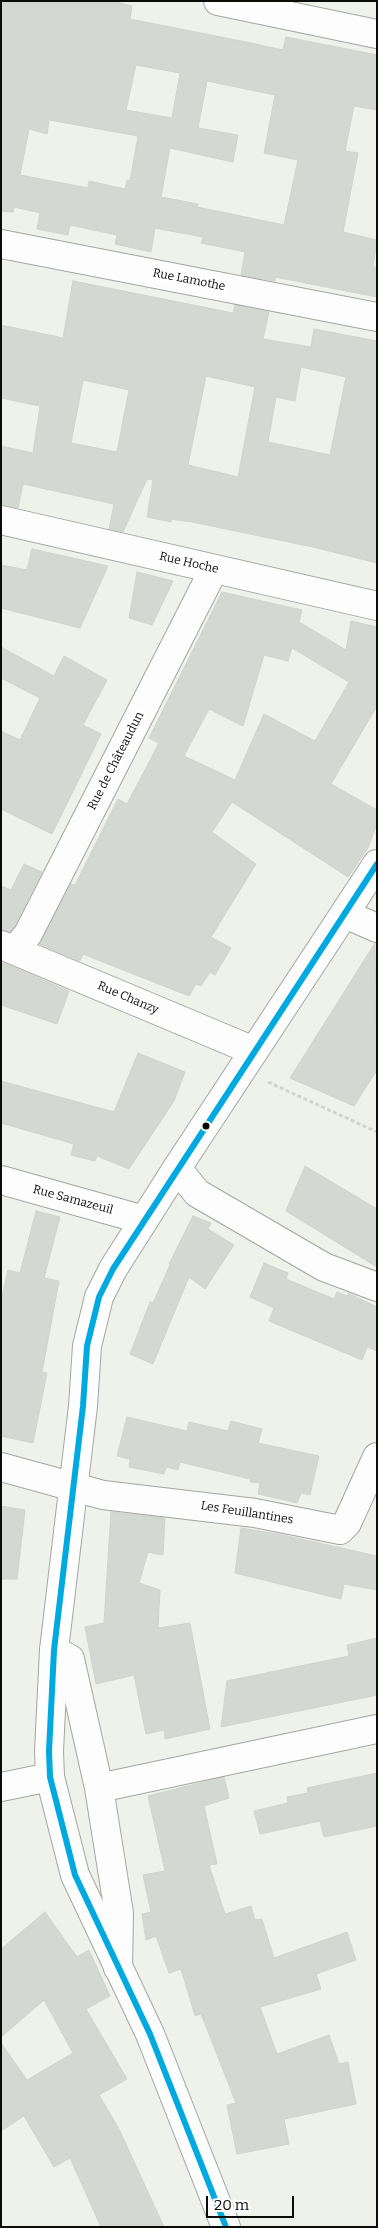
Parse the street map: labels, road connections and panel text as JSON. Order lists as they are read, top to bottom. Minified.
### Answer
{"streets":{"street":["Rue Lamothe","Rue Hoche","Rue de Châteaudun","Rue Chanzy","Rue Samazeuil","Les Feuillantines"]},"crossings":[["Rue Hoche","Rue de Châteaudun"],["Rue de Châteaudun","Rue Chanzy"]],"scale_bar":"20 m"}
